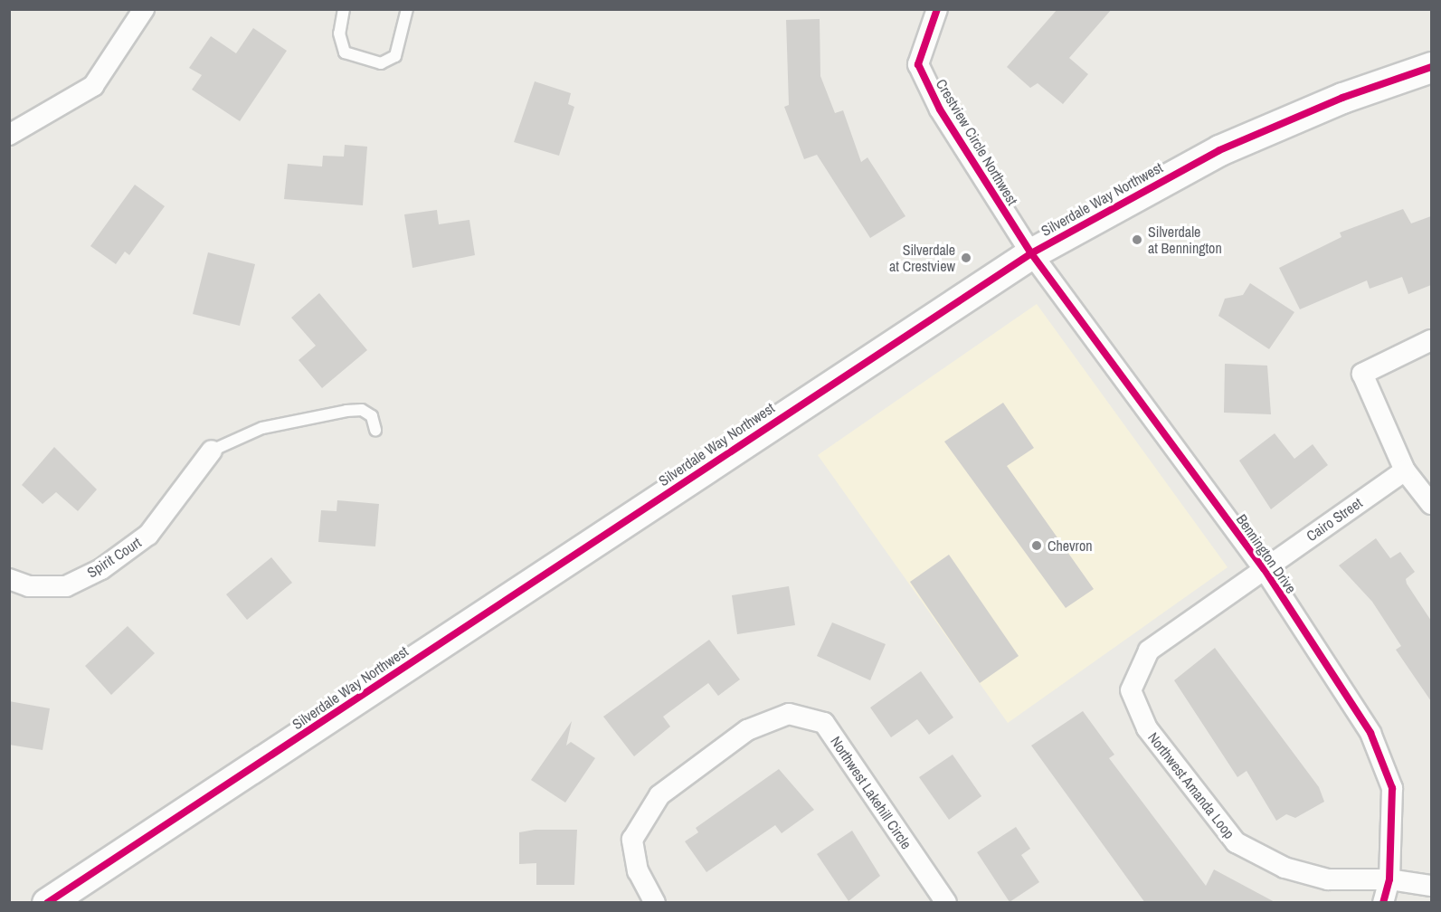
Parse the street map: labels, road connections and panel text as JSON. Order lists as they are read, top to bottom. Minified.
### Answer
{"streets":{"main road":["Silverdale Way Northwest"],"street":["Crestview Circle Northwest","Cairo Street","Bennington Drive","Spirit Court","Northwest Amanda Loop","Northwest Lakehill Circle"]},"crossings":[["Crestview Circle Northwest","Silverdale Way Northwest"],["Crestview Circle Northwest","Bennington Drive"],["Silverdale Way Northwest","Bennington Drive"],["Cairo Street","Bennington Drive"],["Cairo Street","Northwest Amanda Loop"],["Bennington Drive","Northwest Amanda Loop"]],"places":["Silverdale at Bennington","Silverdale at Crestview","Chevron"]}
